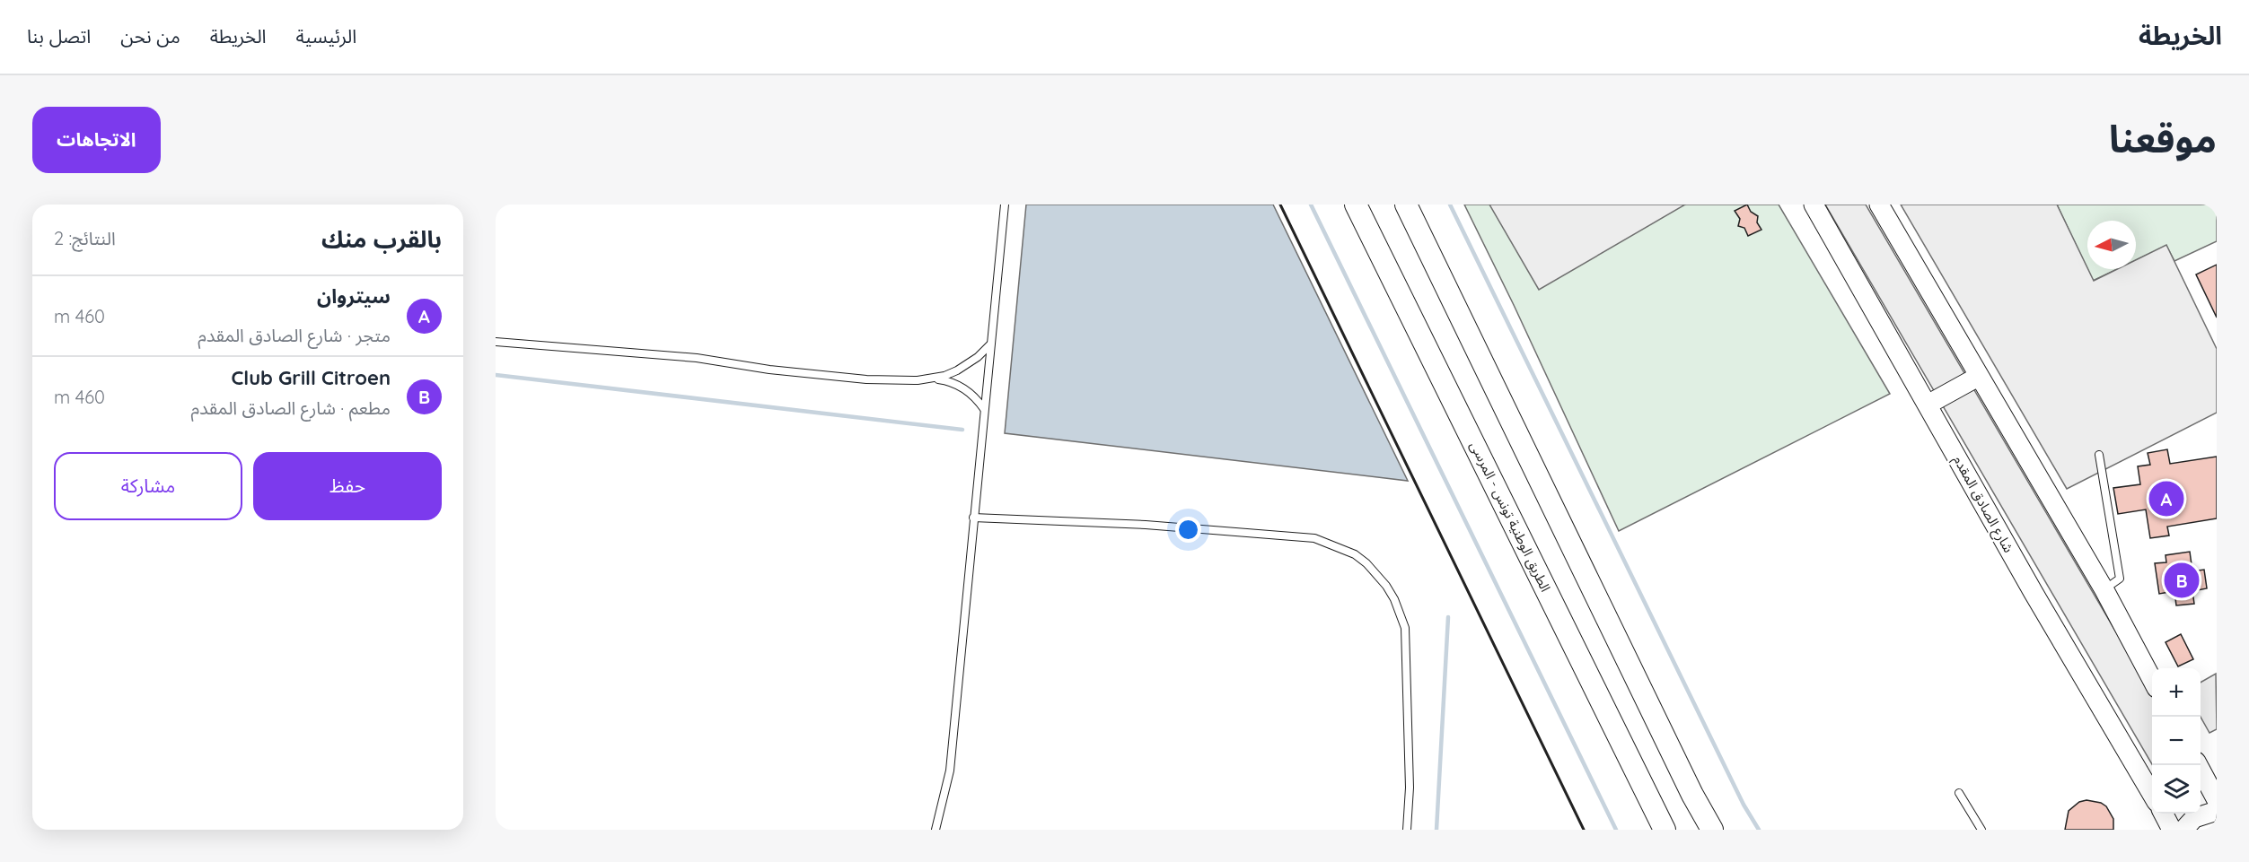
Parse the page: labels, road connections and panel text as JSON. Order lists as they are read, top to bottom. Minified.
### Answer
{"streets":{"highway":["الطريق الوطنية تونس - المرسى"],"main road":["شارع الصادق المقدم"]},"north":"left","page":{"header":"الخريطة","nav":["الرئيسية","الخريطة","من نحن","اتصل بنا"],"title":"موقعنا","buttons":["الاتجاهات",["حفظ","مشاركة"]],"heading":["بالقرب منك","النتائج: 2"],"list":[{"mark":"A","name":"سيتروان","note":"متجر · شارع الصادق المقدم","value":"460 m"},{"mark":"B","name":"Club Grill Citroen","note":"مطعم · شارع الصادق المقدم","value":"460 m"}],"pins":["A","B"],"map_buttons":["+","−"]}}
